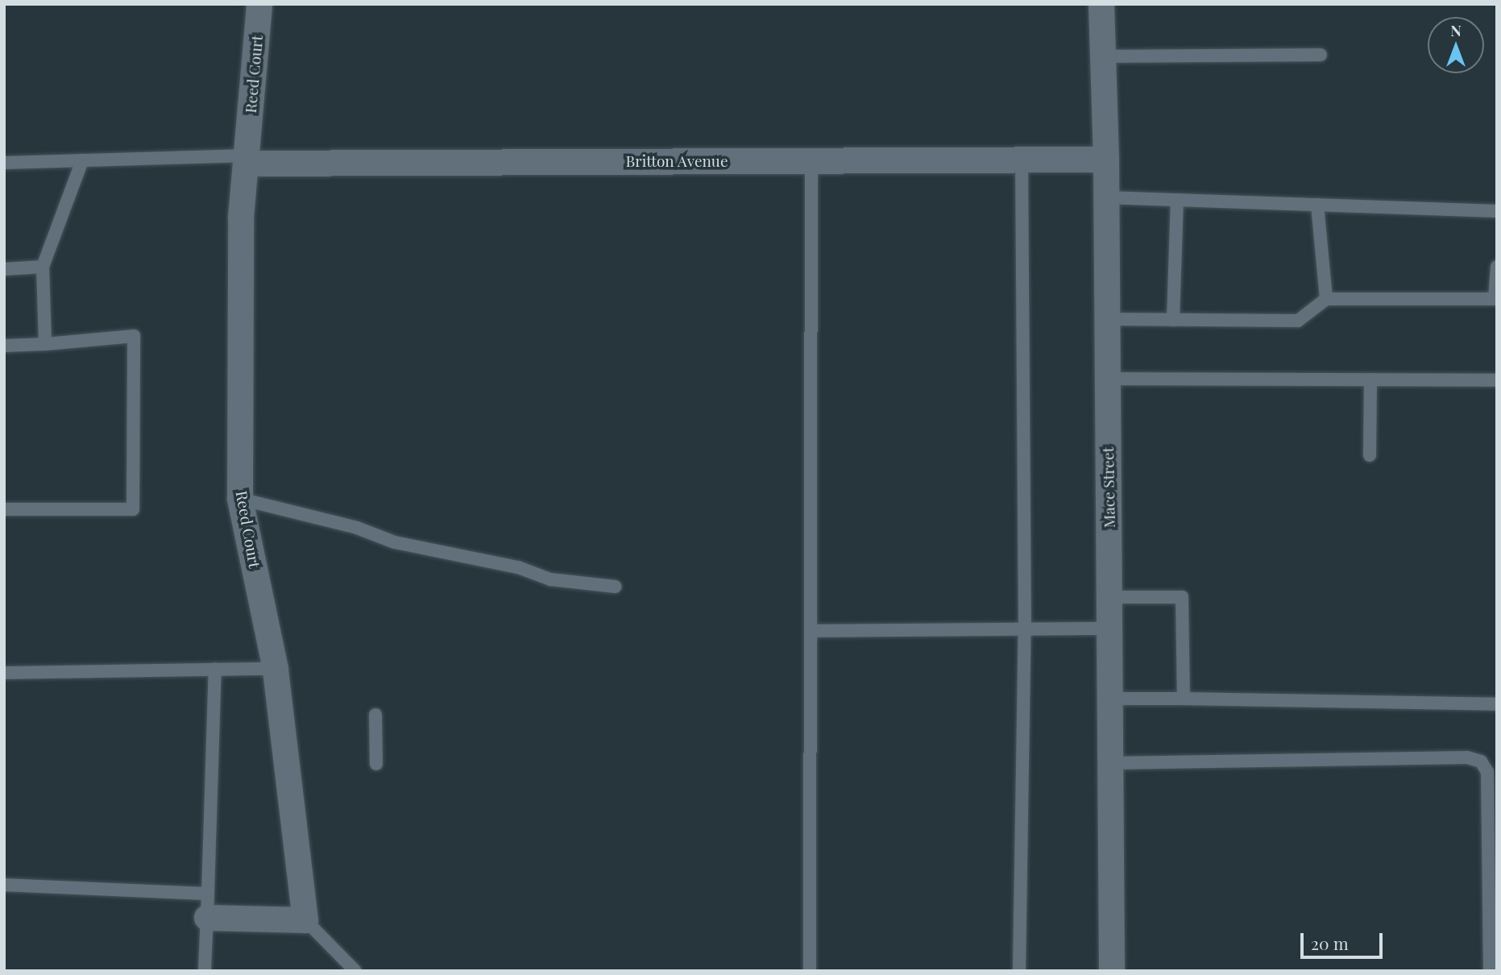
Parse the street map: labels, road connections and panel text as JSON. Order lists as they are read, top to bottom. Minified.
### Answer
{"streets":{"street":["Reed Court","Britton Avenue","Mace Street"]},"crossings":[["Reed Court","Britton Avenue"],["Britton Avenue","Mace Street"]],"scale_bar":"20 m","north":"top"}
